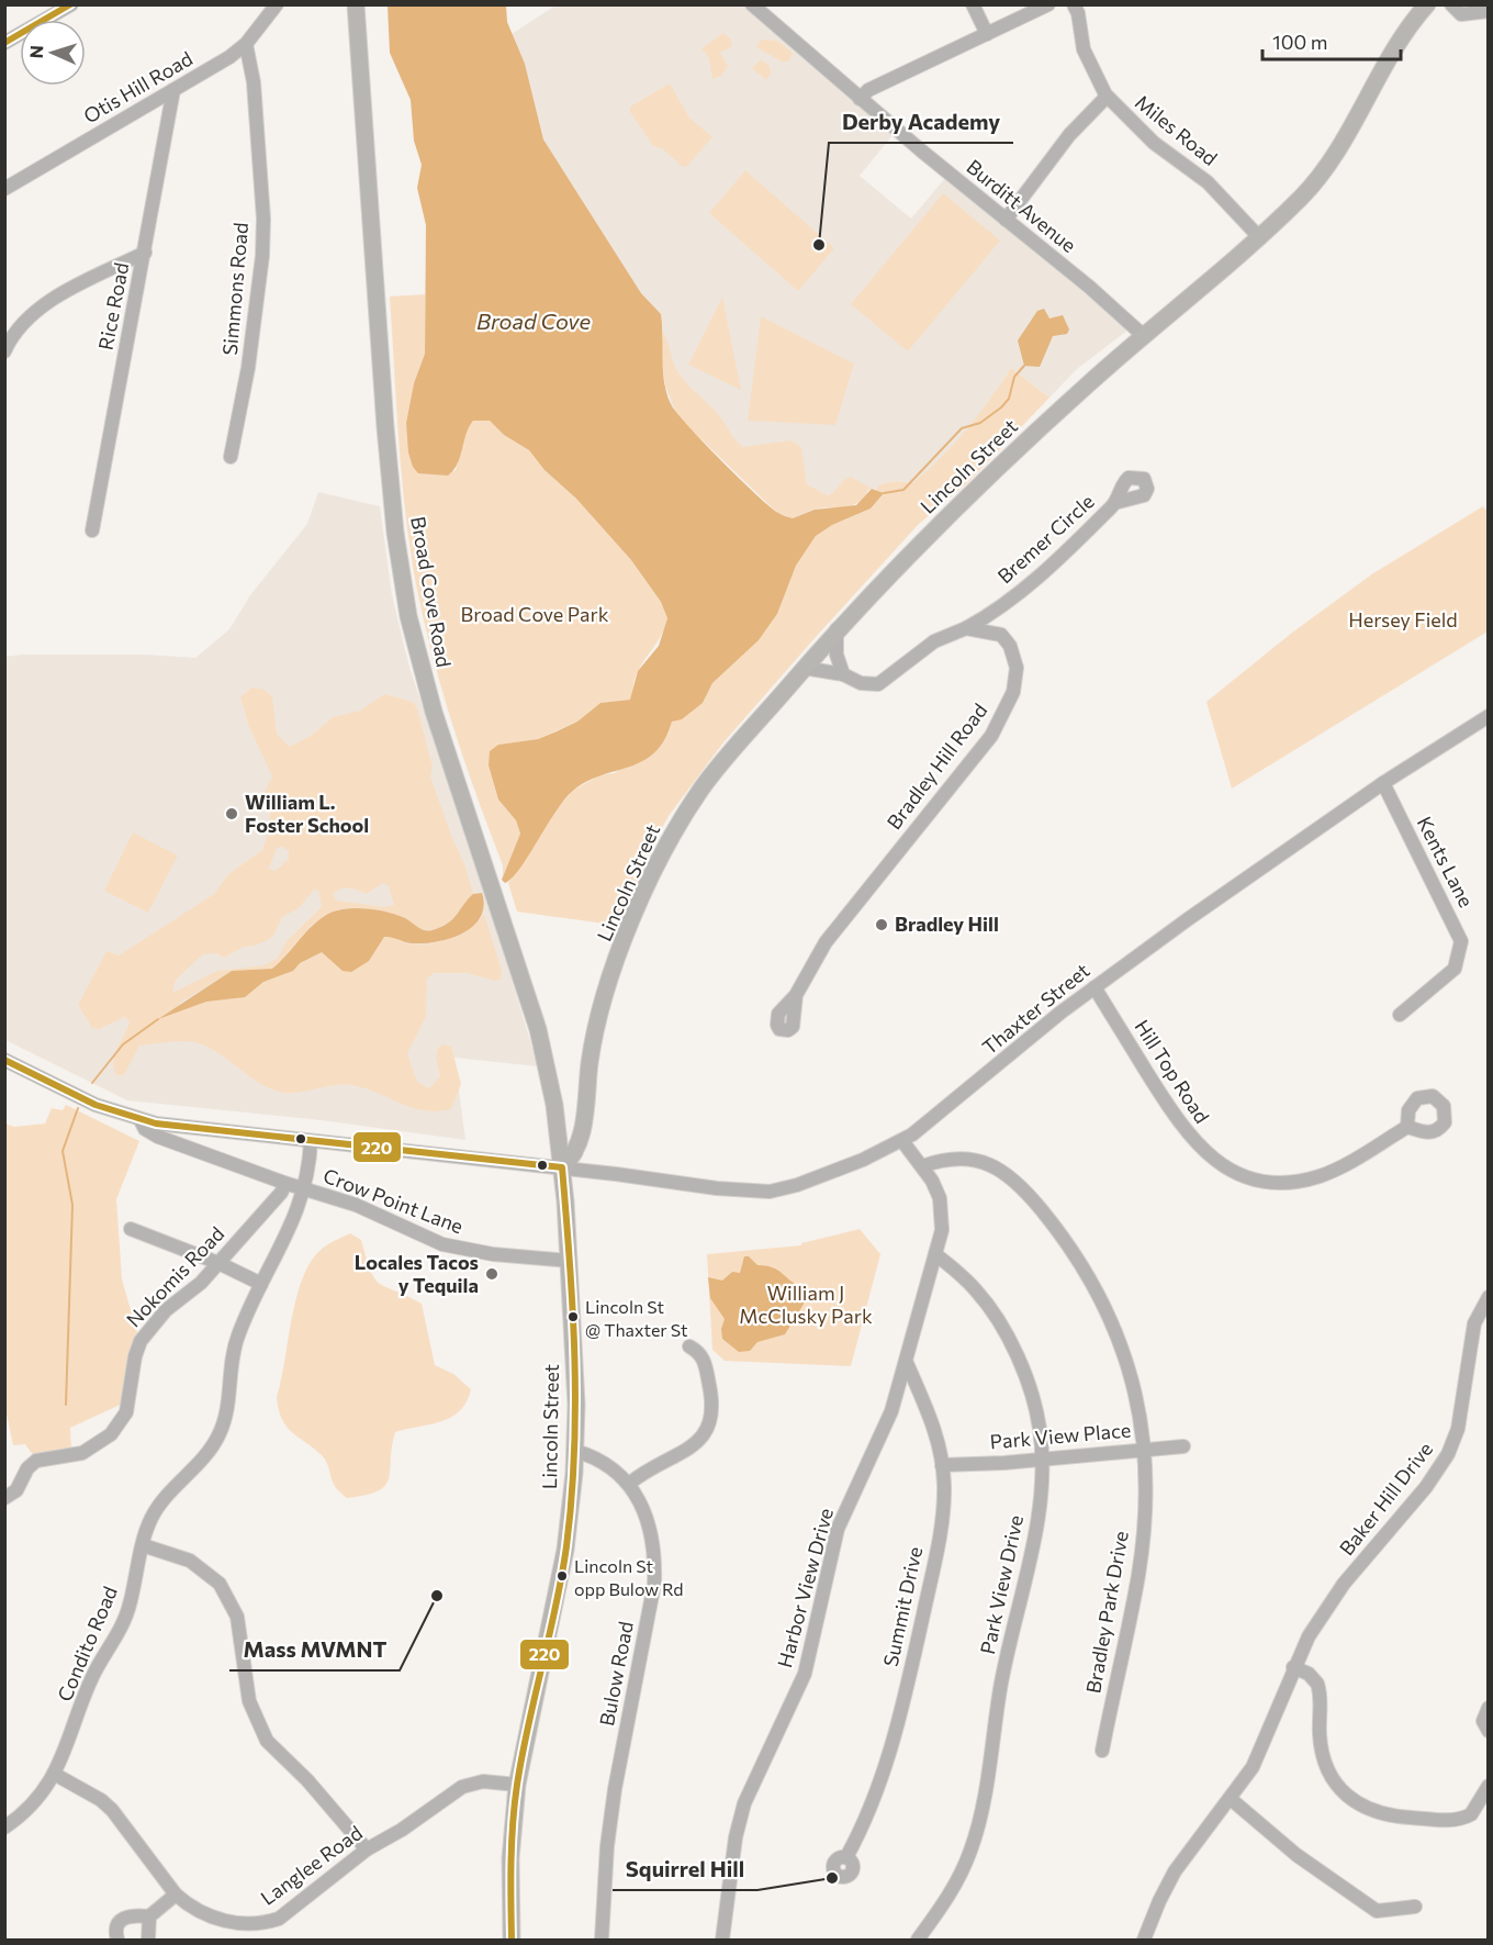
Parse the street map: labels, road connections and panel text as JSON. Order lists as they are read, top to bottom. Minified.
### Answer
{"streets":{"main road":["Lincoln Street","Broad Cove Road"],"street":["Otis Hill Road","Miles Road","Burditt Avenue","Simmons Road","Rice Road","Bremer Circle","Bradley Hill Road","Kents Lane","Thaxter Street","Hill Top Road","Crow Point Lane","Nokomis Road","Park View Place","Baker Hill Drive","Park View Drive","Harbor View Drive","Summit Drive","Bradley Park Drive","Condito Road","Bulow Road","Langlee Road"]},"crossings":[["Otis Hill Road","Simmons Road"],["Otis Hill Road","Rice Road"],["Miles Road","Lincoln Street"],["Burditt Avenue","Lincoln Street"],["Lincoln Street","Broad Cove Road"],["Lincoln Street","Thaxter Street"],["Lincoln Street","Crow Point Lane"],["Lincoln Street","Bulow Road"],["Lincoln Street","Langlee Road"],["Bremer Circle","Bradley Hill Road"],["Broad Cove Road","Thaxter Street"],["Kents Lane","Thaxter Street"],["Thaxter Street","Hill Top Road"],["Thaxter Street","Crow Point Lane"],["Thaxter Street","Harbor View Drive"],["Thaxter Street","Condito Road"],["Crow Point Lane","Nokomis Road"],["Crow Point Lane","Condito Road"],["Park View Place","Park View Drive"],["Park View Place","Summit Drive"],["Park View Place","Bradley Park Drive"],["Park View Drive","Harbor View Drive"],["Harbor View Drive","Summit Drive"],["Harbor View Drive","Bradley Park Drive"],["Condito Road","Langlee Road"]],"water":["Broad Cove"],"parks":["Broad Cove Park","Hersey Field","William J McClusky Park"],"places":["Derby Academy","William L. Foster School","Bradley Hill","Locales Tacos y Tequila","Lincoln St @ Thaxter St","Lincoln St opp Bulow Rd","Mass MVMNT","Squirrel Hill"],"lines":["transit line 220"],"scale_bar":"100 m","north":"left"}
